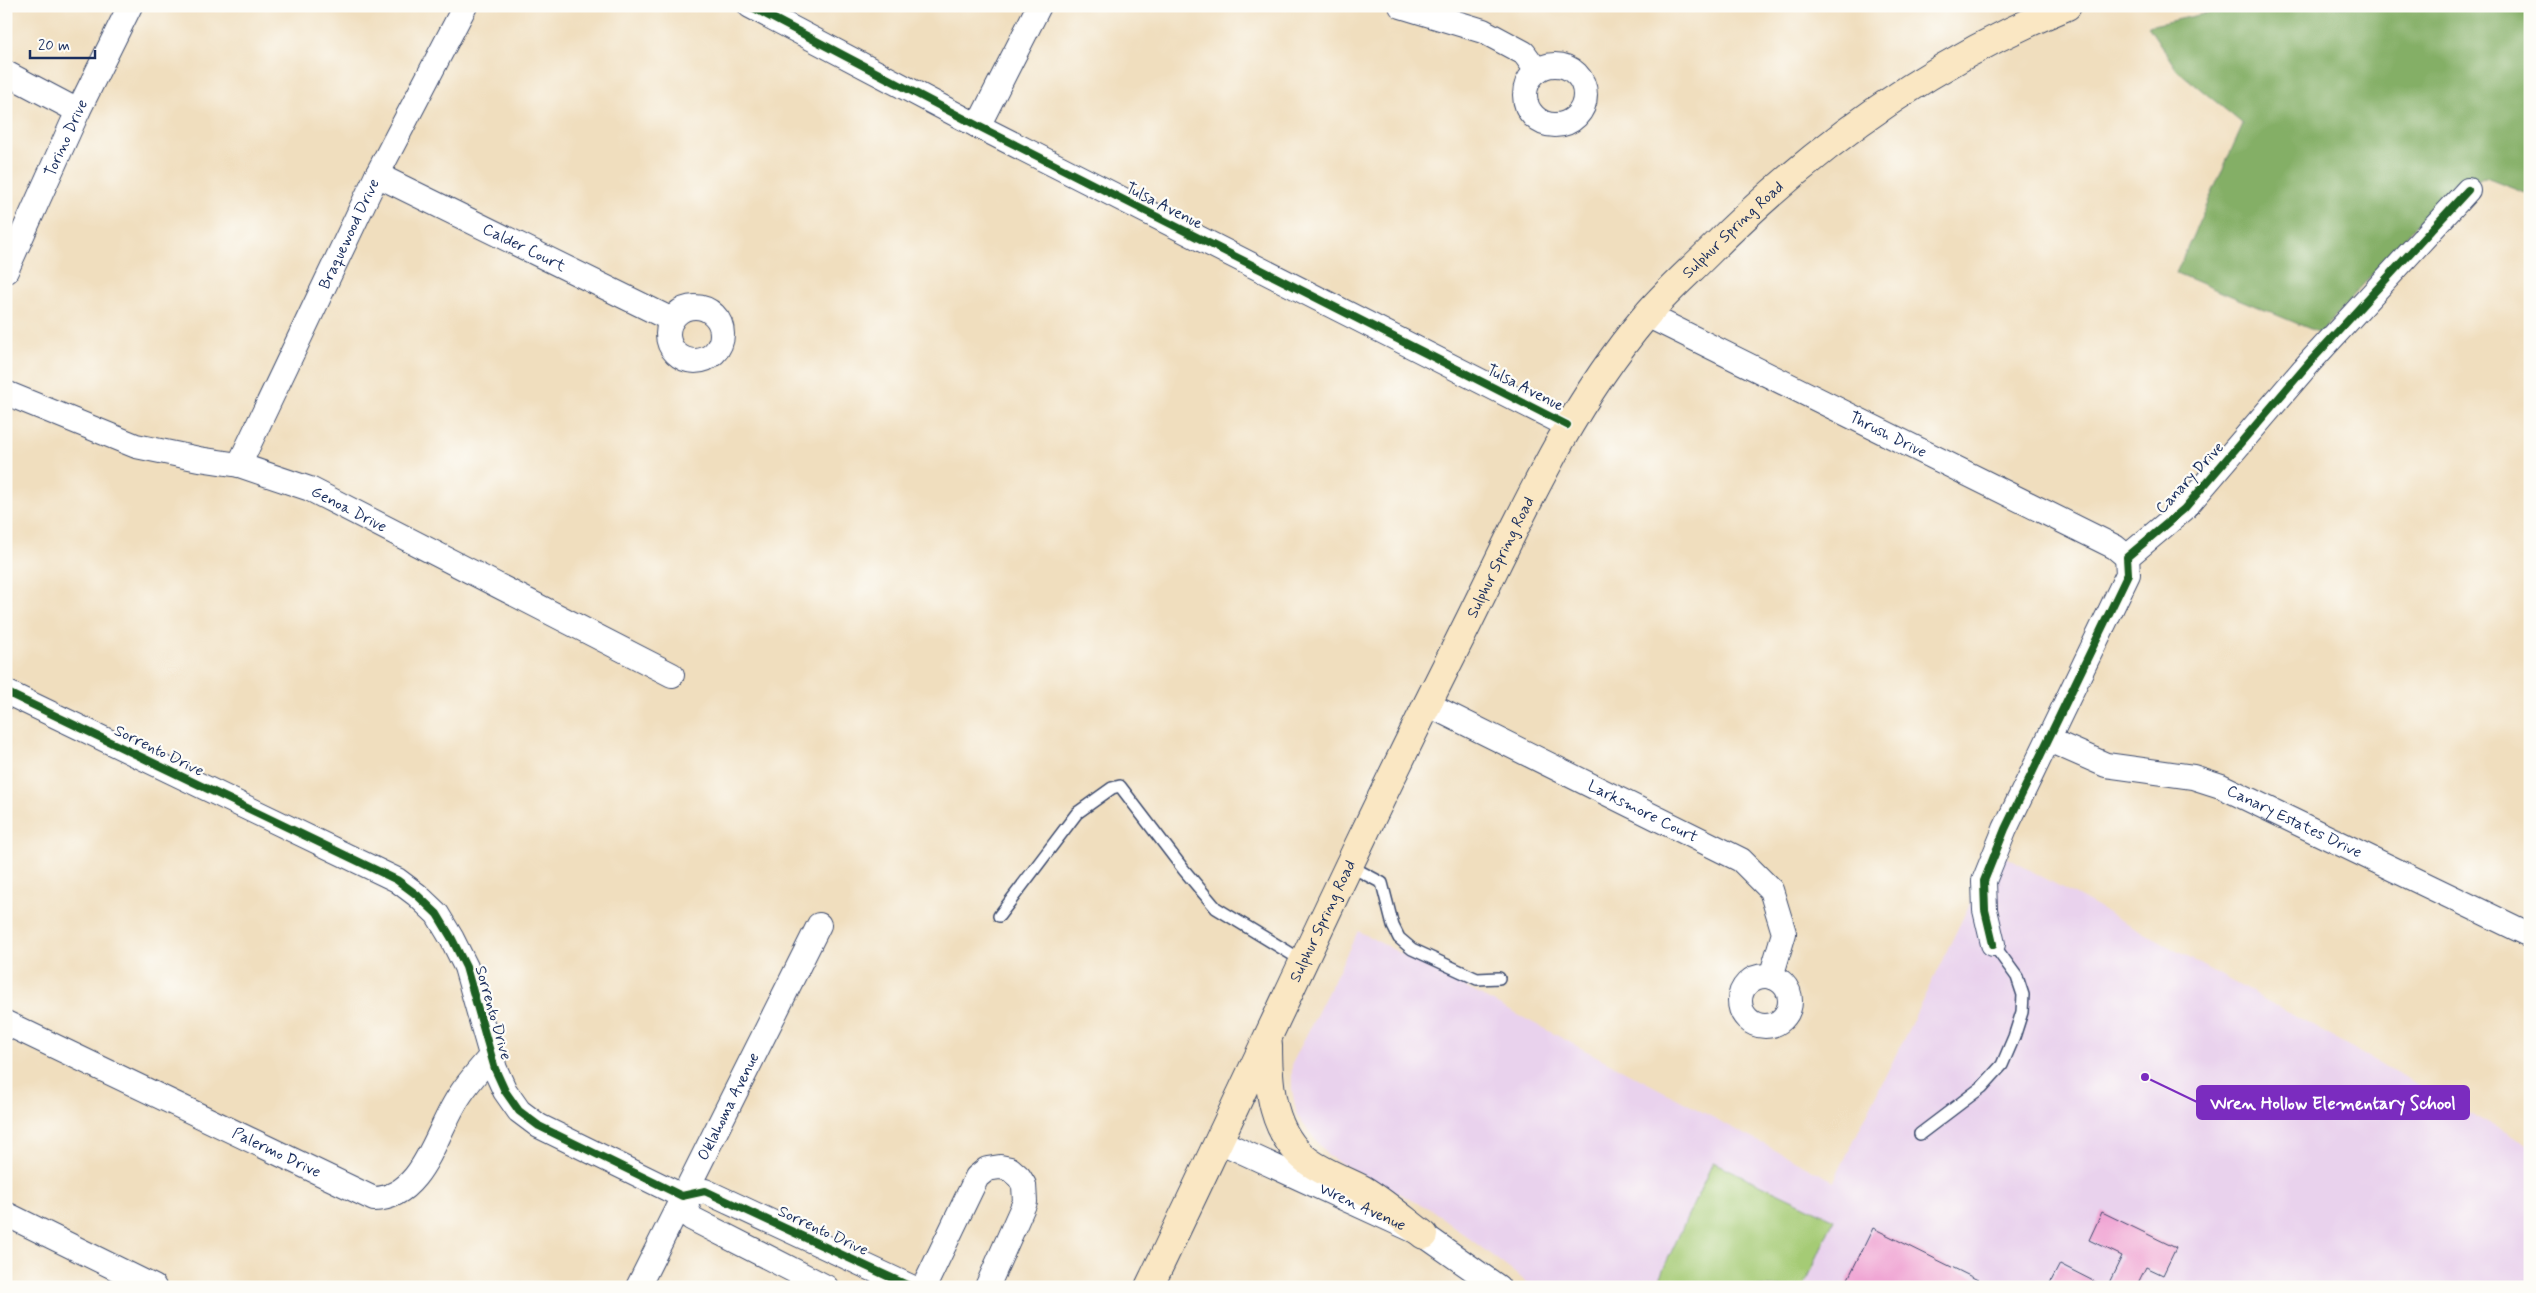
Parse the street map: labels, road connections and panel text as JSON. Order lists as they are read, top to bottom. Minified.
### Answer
{"streets":{"main road":["Sulphur Spring Road"],"street":["Torino Drive","Tulsa Avenue","Braquewood Drive","Calder Court","Thrush Drive","Canary Drive","Genoa Drive","Sorrento Drive","Larksmore Court","Canary Estates Drive","Oklahoma Avenue","Palermo Drive","Wren Avenue"]},"crossings":[["Tulsa Avenue","Sulphur Spring Road"],["Sulphur Spring Road","Thrush Drive"],["Sulphur Spring Road","Larksmore Court"],["Sulphur Spring Road","Wren Avenue"],["Braquewood Drive","Calder Court"],["Braquewood Drive","Genoa Drive"],["Thrush Drive","Canary Drive"],["Sorrento Drive","Oklahoma Avenue"],["Sorrento Drive","Palermo Drive"]],"places":["Wren Hollow Elementary School"],"scale_bar":"20 m"}
